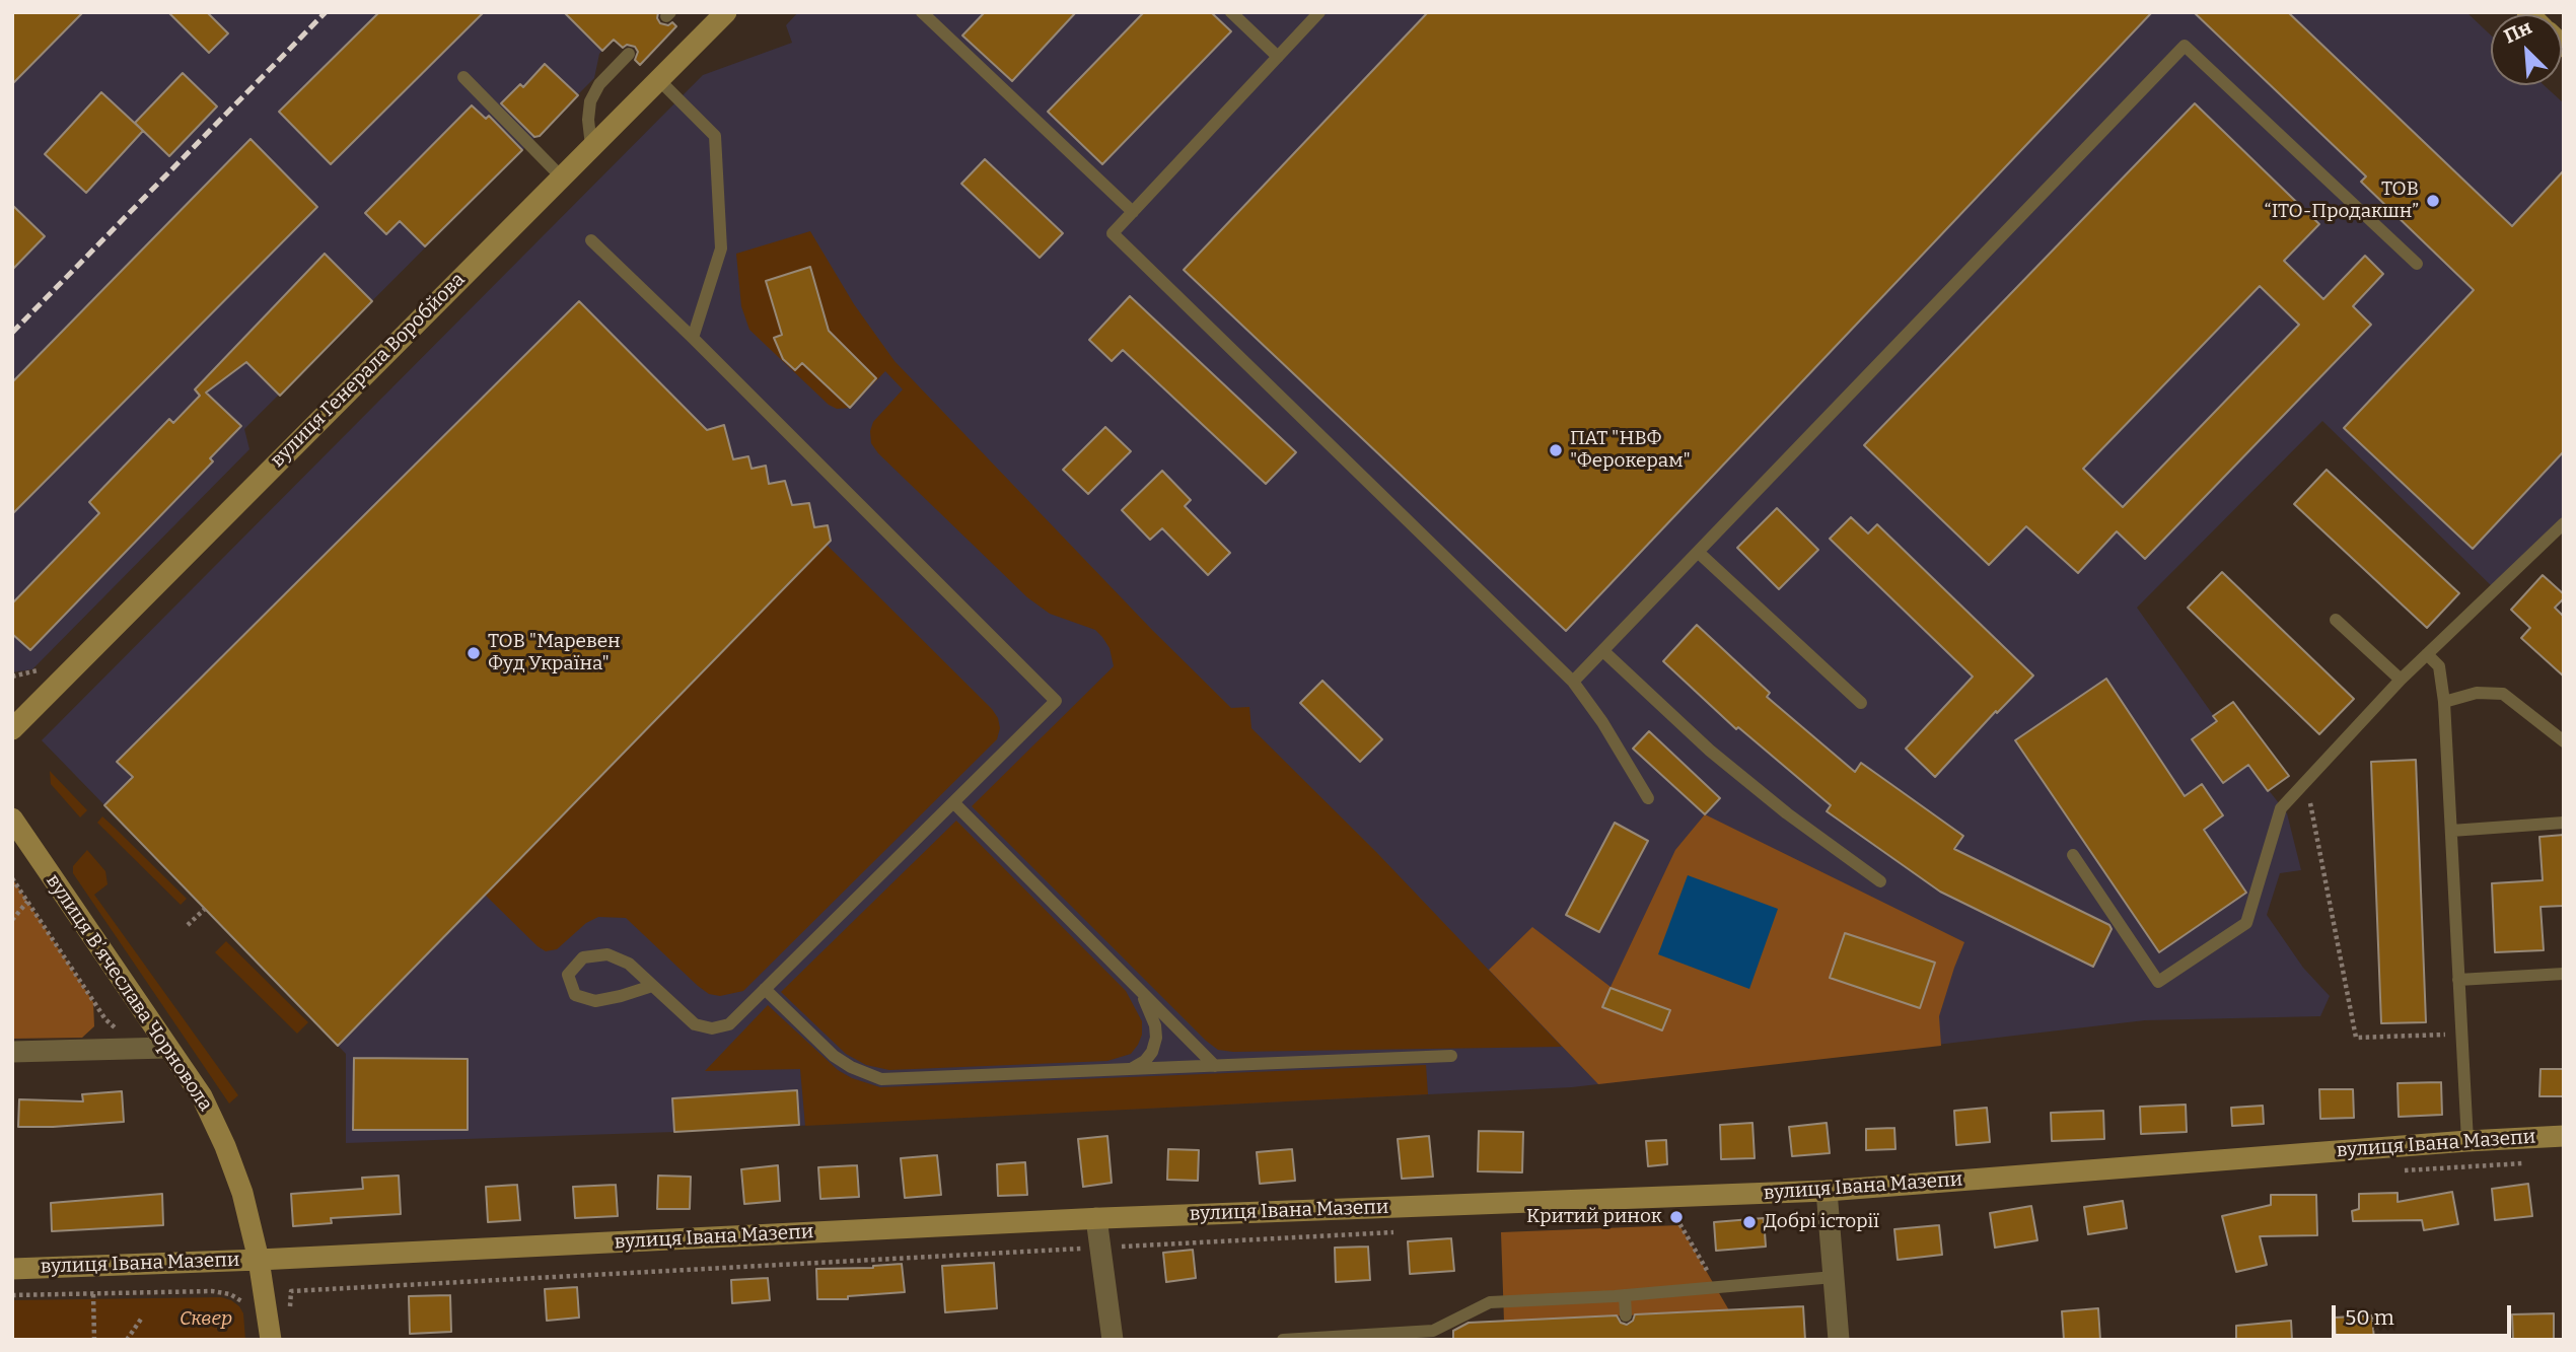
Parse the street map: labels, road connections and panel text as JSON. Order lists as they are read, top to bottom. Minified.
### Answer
{"streets":{"street":["вулиця Генерала Воробйова","вулиця Вʼячеслава Чорновола","вулиця Івана Мазепи"]},"crossings":[["вулиця Вʼячеслава Чорновола","вулиця Івана Мазепи"]],"parks":["Сквер"],"places":["ТОВ “ІТО-Продакшн”","ПАТ \"НВФ \"Ферокерам\"","ТОВ \"Маревен Фуд Україна\"","Критий ринок","Добрі історії"],"scale_bar":"50 m","north":"top left"}
